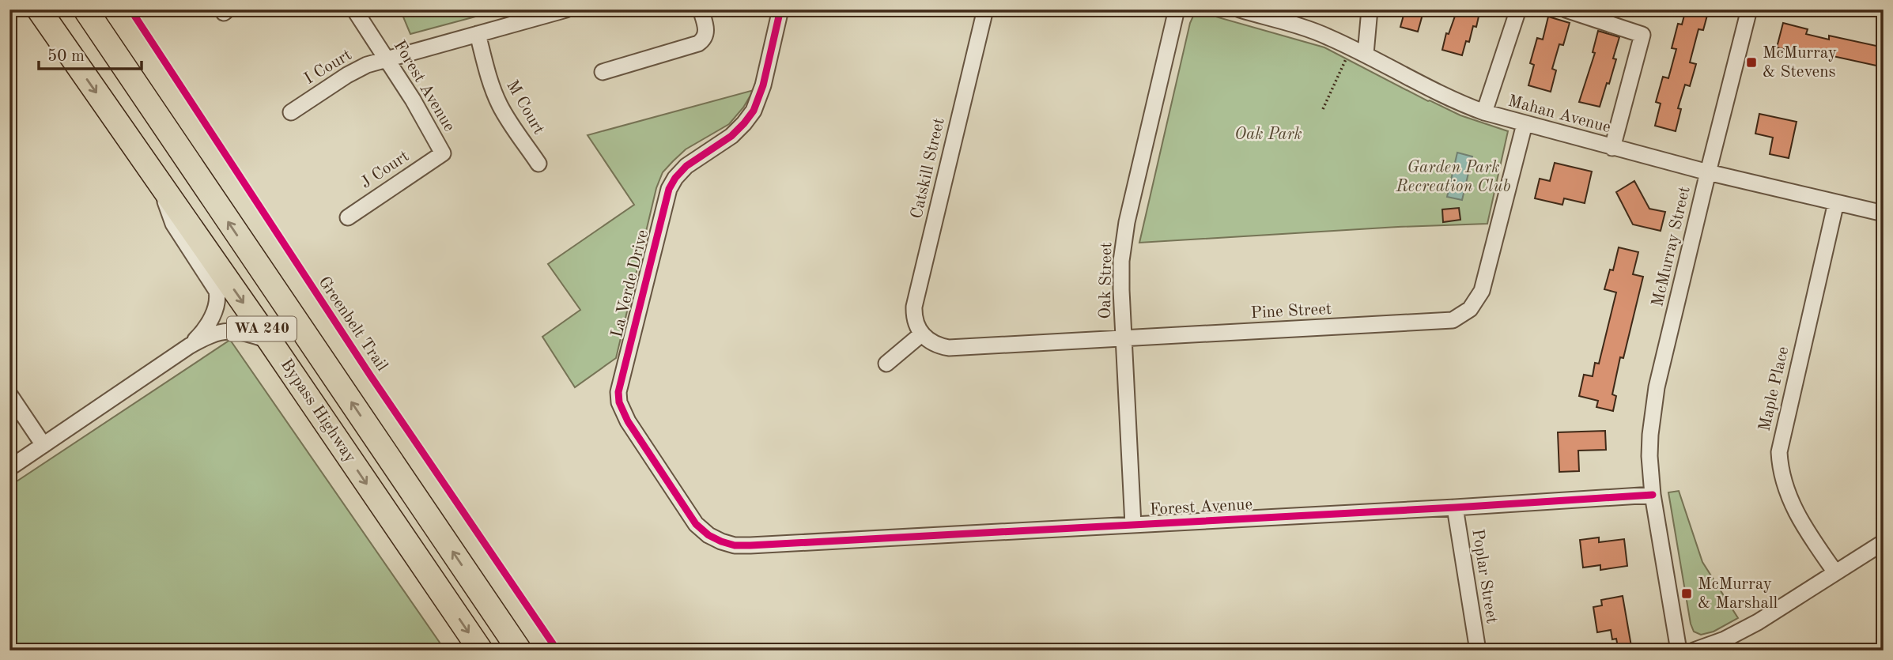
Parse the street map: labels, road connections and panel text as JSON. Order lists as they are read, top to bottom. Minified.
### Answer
{"streets":{"highway":["WA 240","Bypass Highway"],"street":["I Court","Forest Avenue","M Court","Mahan Avenue","Catskill Street","J Court","McMurray Street","Oak Street","La Verde Drive","Pine Street","Maple Place","Poplar Street"],"cycle path":["Greenbelt Trail"]},"crossings":[["I Court","Forest Avenue"],["Forest Avenue","J Court"],["Forest Avenue","McMurray Street"],["Forest Avenue","Oak Street"],["Forest Avenue","La Verde Drive"],["Forest Avenue","Poplar Street"],["Mahan Avenue","McMurray Street"],["Mahan Avenue","Pine Street"],["Mahan Avenue","Maple Place"],["Catskill Street","Pine Street"],["Oak Street","Pine Street"]],"parks":["Oak Park","Garden Park Recreation Club"],"places":{"transit":["McMurray & Stevens","McMurray & Marshall"]},"scale_bar":"50 m"}
